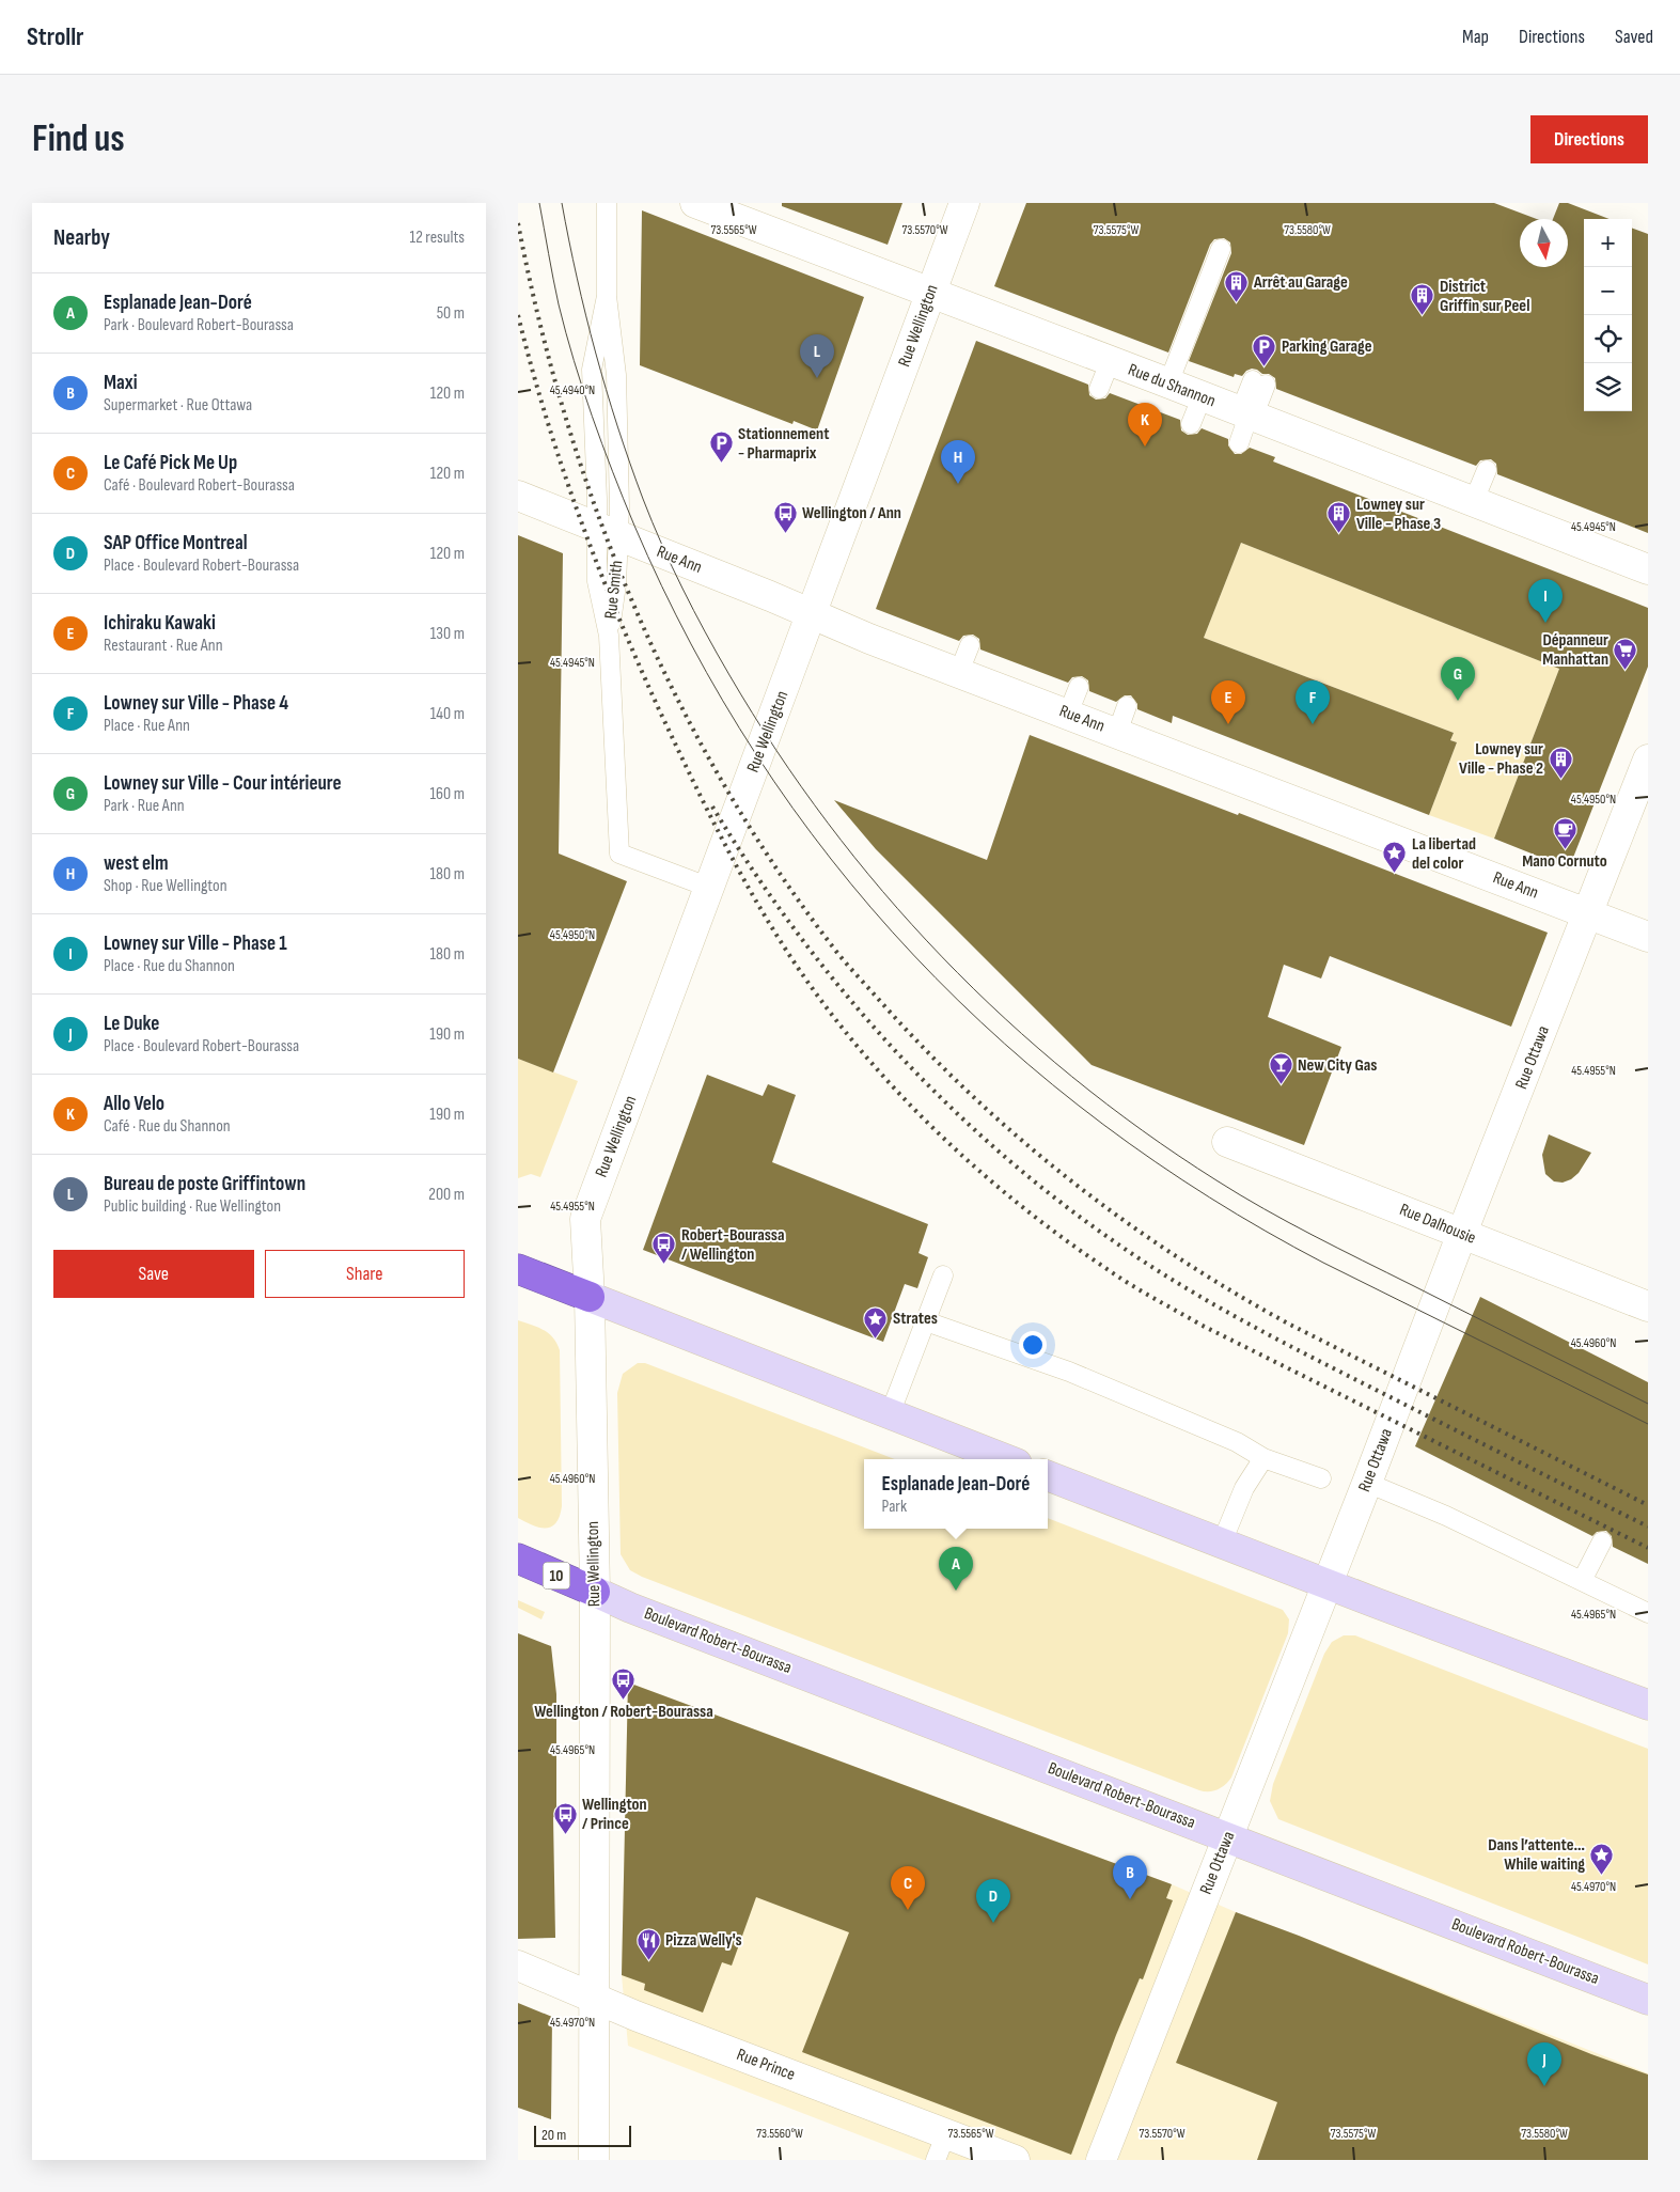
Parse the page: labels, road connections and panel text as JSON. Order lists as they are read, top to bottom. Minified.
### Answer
{"streets":{"highway":["10"],"main road":["Boulevard Robert-Bourassa"],"street":["Rue Wellington","Rue du Shannon","Rue Ann","Rue Ottawa","Rue Dalhousie","Rue Prince"],"lane":["Rue Smith"]},"crossings":[["Rue Wellington","Rue du Shannon"],["Rue Wellington","Rue Ann"],["Rue Wellington","Rue Smith"],["Rue Wellington","10"],["Rue Wellington","Boulevard Robert-Bourassa"],["Rue Wellington","Rue Prince"],["Rue Ann","Rue Smith"],["Rue Ann","Rue Ottawa"],["Rue Ottawa","Rue Dalhousie"],["Rue Ottawa","Boulevard Robert-Bourassa"],["10","Boulevard Robert-Bourassa"]],"places":{"building":["Arrêt au Garage","District Griffin sur Peel","Lowney sur Ville - Phase 3","Lowney sur Ville - Phase 2"],"parking":["Parking Garage","Stationnement - Pharmaprix"],"bus stop":["Wellington / Ann","Robert-Bourassa / Wellington","Wellington / Robert-Bourassa","Wellington / Prince"],"supermarket":["Dépanneur Manhattan"],"cafe":["Mano Cornuto"],"place":["La libertad del color","Strates","Dans l’attente… While waiting"],"bar":["New City Gas"],"restaurant":["Pizza Welly's"]},"scale_bar":"20 m","north":"bottom","page":{"header":"Strollr","nav":["Map","Directions","Saved"],"buttons":["Directions",["Save","Share"]],"title":"Find us","heading":["Nearby","12 results"],"map_buttons":["+","−"],"list":[{"mark":"A","name":"Esplanade Jean-Doré","note":"Park · Boulevard Robert-Bourassa","value":"50 m"},{"mark":"B","name":"Maxi","note":"Supermarket · Rue Ottawa","value":"120 m"},{"mark":"C","name":"Le Café Pick Me Up","note":"Café · Boulevard Robert-Bourassa","value":"120 m"},{"mark":"D","name":"SAP Office Montreal","note":"Place · Boulevard Robert-Bourassa","value":"120 m"},{"mark":"E","name":"Ichiraku Kawaki","note":"Restaurant · Rue Ann","value":"130 m"},{"mark":"F","name":"Lowney sur Ville - Phase 4","note":"Place · Rue Ann","value":"140 m"},{"mark":"G","name":"Lowney sur Ville - Cour intérieure","note":"Park · Rue Ann","value":"160 m"},{"mark":"H","name":"west elm","note":"Shop · Rue Wellington","value":"180 m"},{"mark":"I","name":"Lowney sur Ville - Phase 1","note":"Place · Rue du Shannon","value":"180 m"},{"mark":"J","name":"Le Duke","note":"Place · Boulevard Robert-Bourassa","value":"190 m"},{"mark":"K","name":"Allo Velo","note":"Café · Rue du Shannon","value":"190 m"},{"mark":"L","name":"Bureau de poste Griffintown","note":"Public building · Rue Wellington","value":"200 m"}],"pins":["L","K","H","I","G","E","F","A","B","C","D","J"],"popup":["Esplanade Jean-Doré","Park"],"scale":"20 m"},"coordinates":["73.5565°W","73.5570°W","73.5575°W","73.5580°W","45.4940°N","45.4945°N","45.4950°N","45.4955°N","45.4960°N","45.4965°N","45.4970°N","73.5560°W"]}
